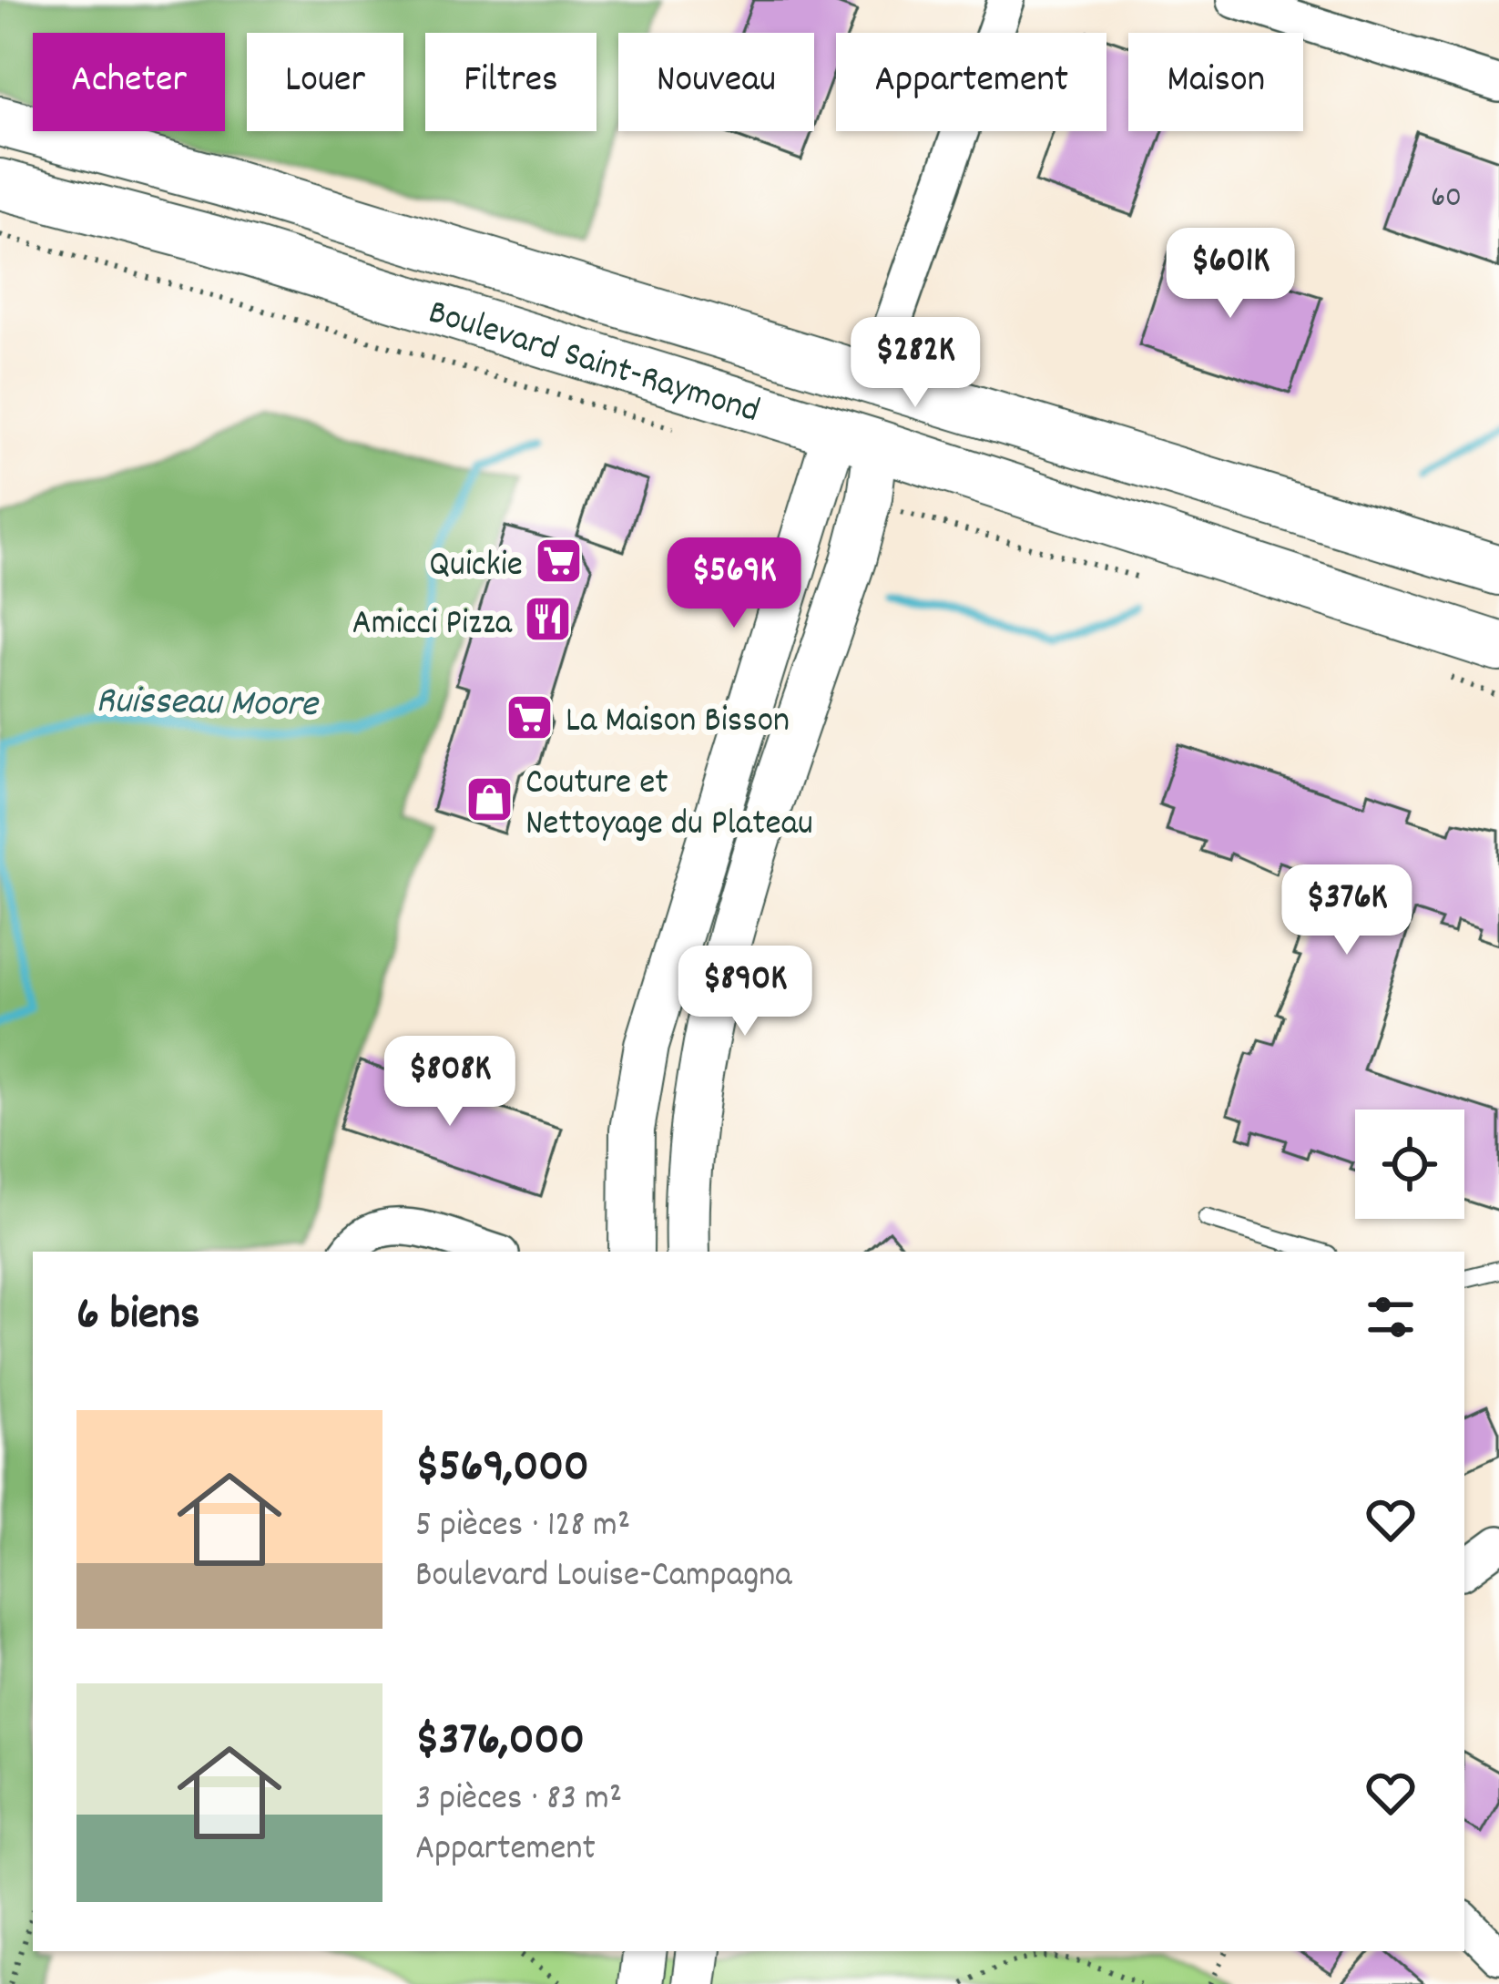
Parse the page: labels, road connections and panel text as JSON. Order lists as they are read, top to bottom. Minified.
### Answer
{"streets":{"main road":["Boulevard Saint-Raymond"]},"water":["Ruisseau Moore"],"places":{"supermarket":["Quickie","La Maison Bisson"],"restaurant":["Amicci Pizza"],"shop":["Couture et Nettoyage du Plateau"]},"house_numbers":["60"],"page":{"chip":["Acheter","Louer","Filtres","Nouveau","Appartement","Maison"],"price":["$601K","$282K","$569K","$376K","$890K","$808K"],"heading":"6 biens","list":[{"name":"$569,000","note":"5 pièces · 128 m² · Boulevard Louise-Campagna"},{"name":"$376,000","note":"3 pièces · 83 m² · Appartement"}]}}
